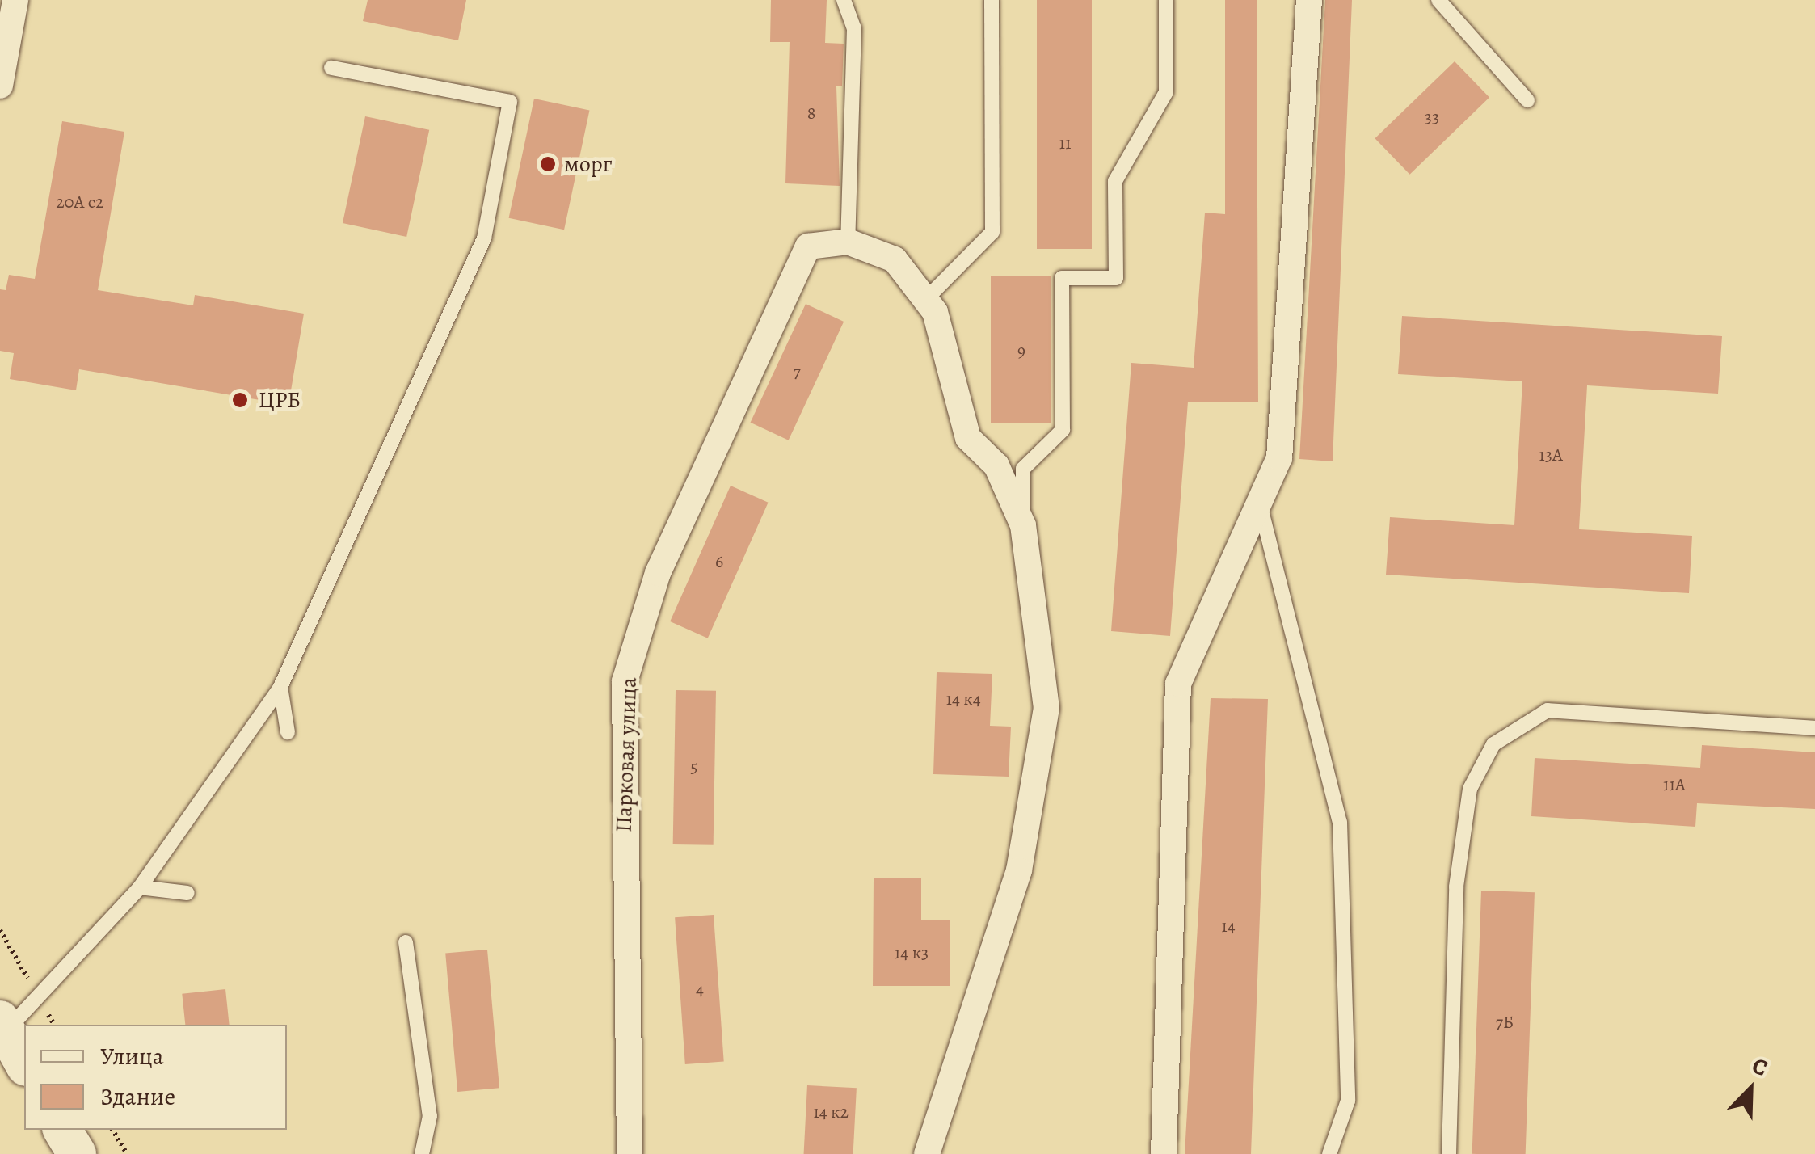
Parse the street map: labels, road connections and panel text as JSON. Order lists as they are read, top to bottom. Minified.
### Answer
{"streets":{"street":["Парковая улица"]},"places":["морг","ЦРБ"],"house_numbers":["8","33","11","20А с2","9","7","13А","6","14 к4","5","11А","14","14 к3","4","7Б","14 к2"],"legend":["Улица","Здание"],"north":"top right"}
